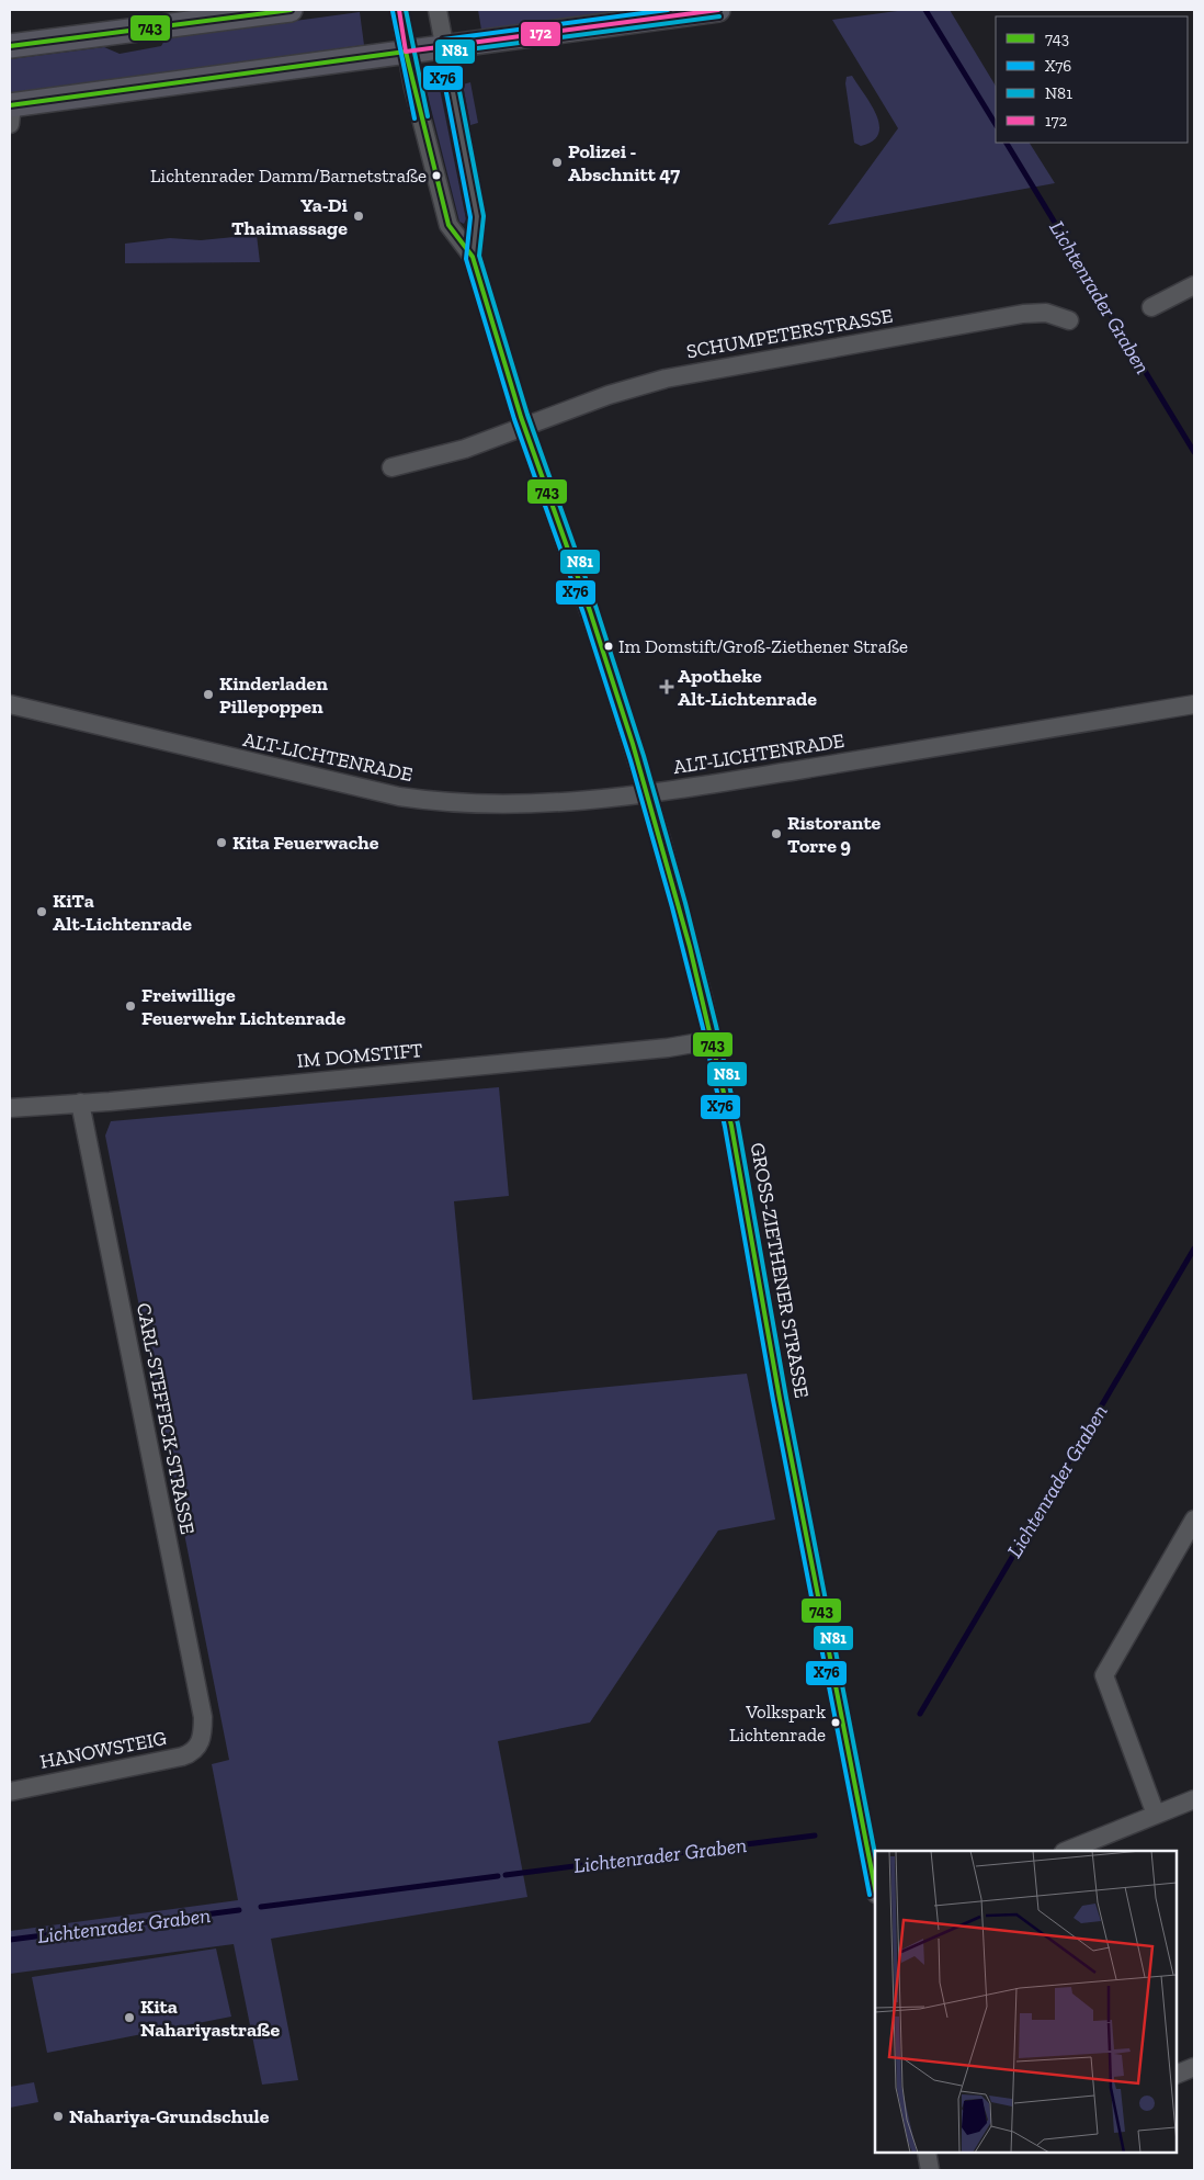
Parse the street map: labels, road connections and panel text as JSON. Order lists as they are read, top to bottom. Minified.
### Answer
{"streets":{"street":["SCHUMPETERSTRASSE","ALT-LICHTENRADE","IM DOMSTIFT","GROSS-ZIETHENER STRASSE","CARL-STEFFECK-STRASSE","HANOWSTEIG"]},"crossings":[["SCHUMPETERSTRASSE","GROSS-ZIETHENER STRASSE"],["ALT-LICHTENRADE","GROSS-ZIETHENER STRASSE"],["IM DOMSTIFT","GROSS-ZIETHENER STRASSE"],["IM DOMSTIFT","CARL-STEFFECK-STRASSE"],["CARL-STEFFECK-STRASSE","HANOWSTEIG"]],"water":["Lichtenrader Graben"],"places":{"other":["Polizei - Abschnitt 47","Lichtenrader Damm/Barnetstraße","Ya-Di Thaimassage","Im Domstift/Groß-Ziethener Straße","Kinderladen Pillepoppen","Ristorante Torre 9","Kita Feuerwache","KiTa Alt-Lichtenrade","Freiwillige Feuerwehr Lichtenrade","Volkspark Lichtenrade","Kita Nahariyastraße","Nahariya-Grundschule"],"health":["Apotheke Alt-Lichtenrade"]},"lines":["transit line 743","transit line X76","transit line N81","transit line 172"],"legend":["743","X76","N81","172"]}
